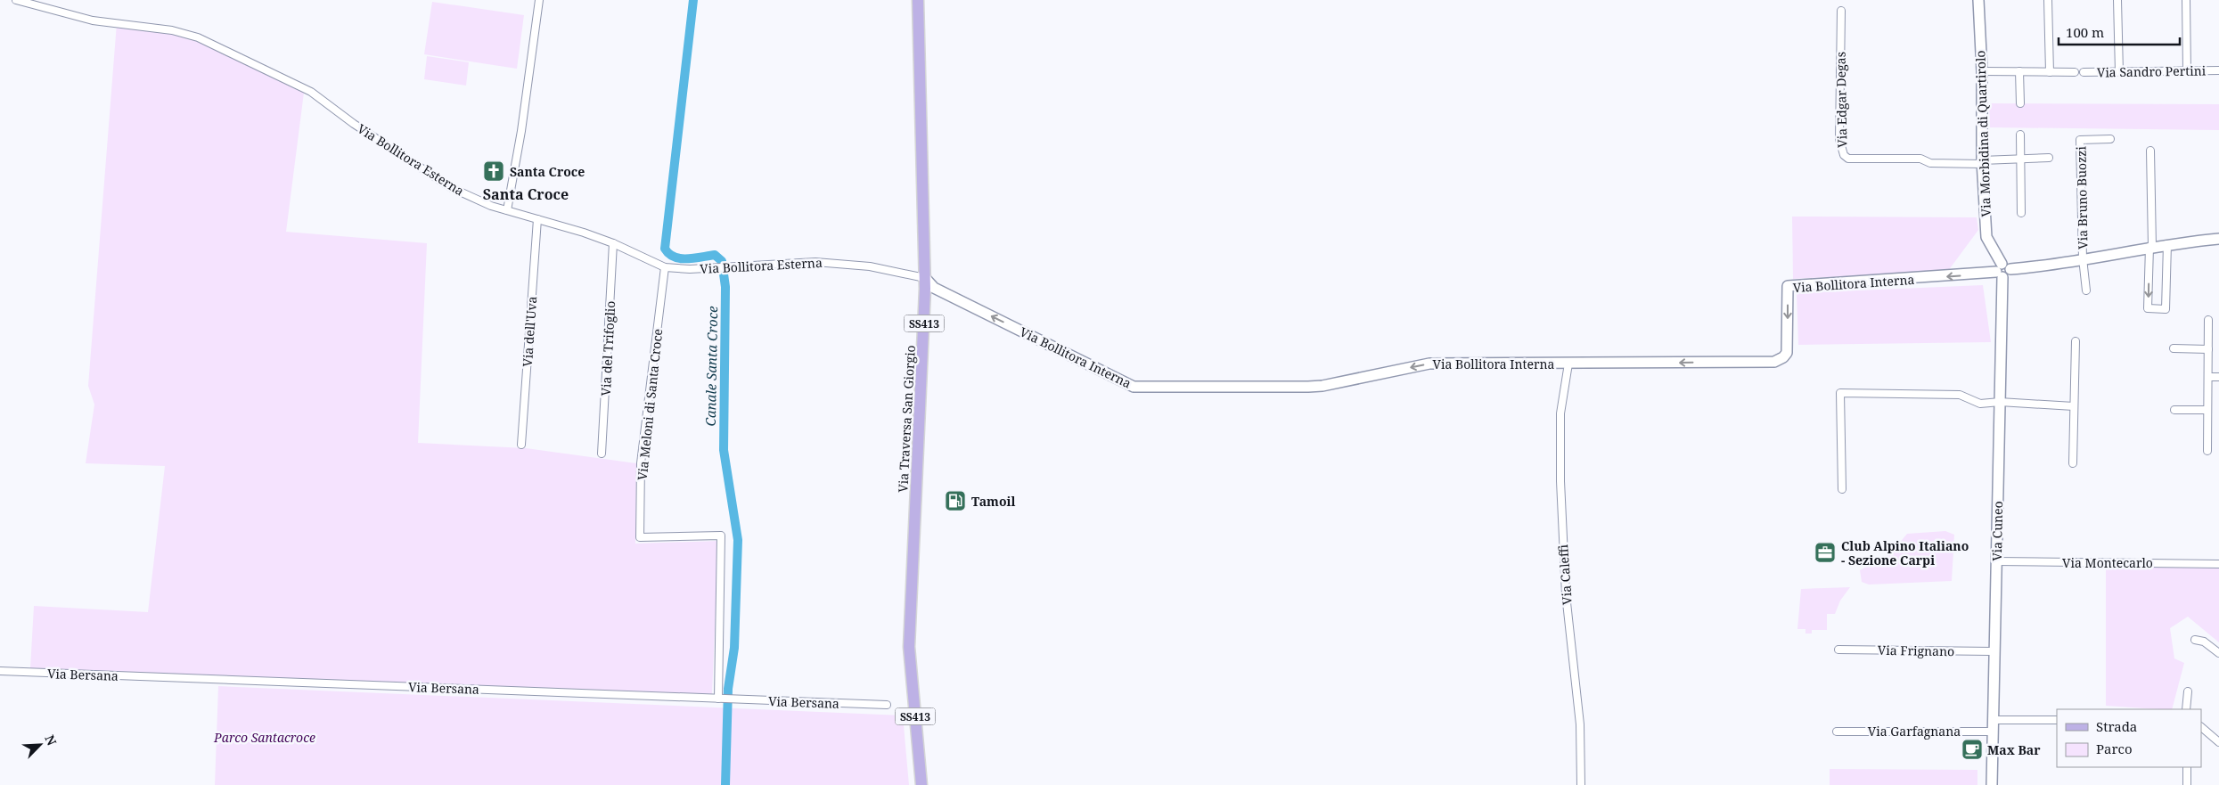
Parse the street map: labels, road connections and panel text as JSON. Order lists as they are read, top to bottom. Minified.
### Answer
{"streets":{"main road":["SS413","Via Traversa San Giorgio"],"street":["Via Sandro Pertini","Via Edgar Degas","Via Morbidina di Quartirolo","Via Bollitora Esterna","Via Bruno Buozzi","Via Bollitora Interna","Via dell'Uva","Via del Trifoglio","Via Meloni di Santa Croce","Via Cuneo","Via Montecarlo","Via Caleffi","Via Frignano","Via Bersana","Via Garfagnana"]},"crossings":[["Via Edgar Degas","Via Morbidina di Quartirolo"],["Via Morbidina di Quartirolo","Via Bollitora Interna"],["Via Morbidina di Quartirolo","Via Cuneo"],["Via Bollitora Esterna","Via Bollitora Interna"],["Via Bollitora Esterna","Via dell'Uva"],["Via Bollitora Esterna","Via del Trifoglio"],["Via Bollitora Esterna","Via Meloni di Santa Croce"],["Via Bollitora Esterna","Via Traversa San Giorgio"],["Via Bruno Buozzi","Via Bollitora Interna"],["Via Bollitora Interna","Via Traversa San Giorgio"],["Via Bollitora Interna","Via Cuneo"],["Via Bollitora Interna","Via Caleffi"],["Via Meloni di Santa Croce","Via Bersana"],["Via Cuneo","Via Montecarlo"],["Via Cuneo","Via Frignano"],["Via Cuneo","Via Garfagnana"]],"one_way":["Via Bollitora Interna"],"districts":["Santa Croce"],"water":["Canale Santa Croce"],"parks":["Parco Santacroce"],"places":{"church":["Santa Croce"],"fuel station":["Tamoil"],"office":["Club Alpino Italiano - Sezione Carpi"],"cafe":["Max Bar"]},"legend":["Strada","Parco"],"scale_bar":"100 m","north":"top right"}
